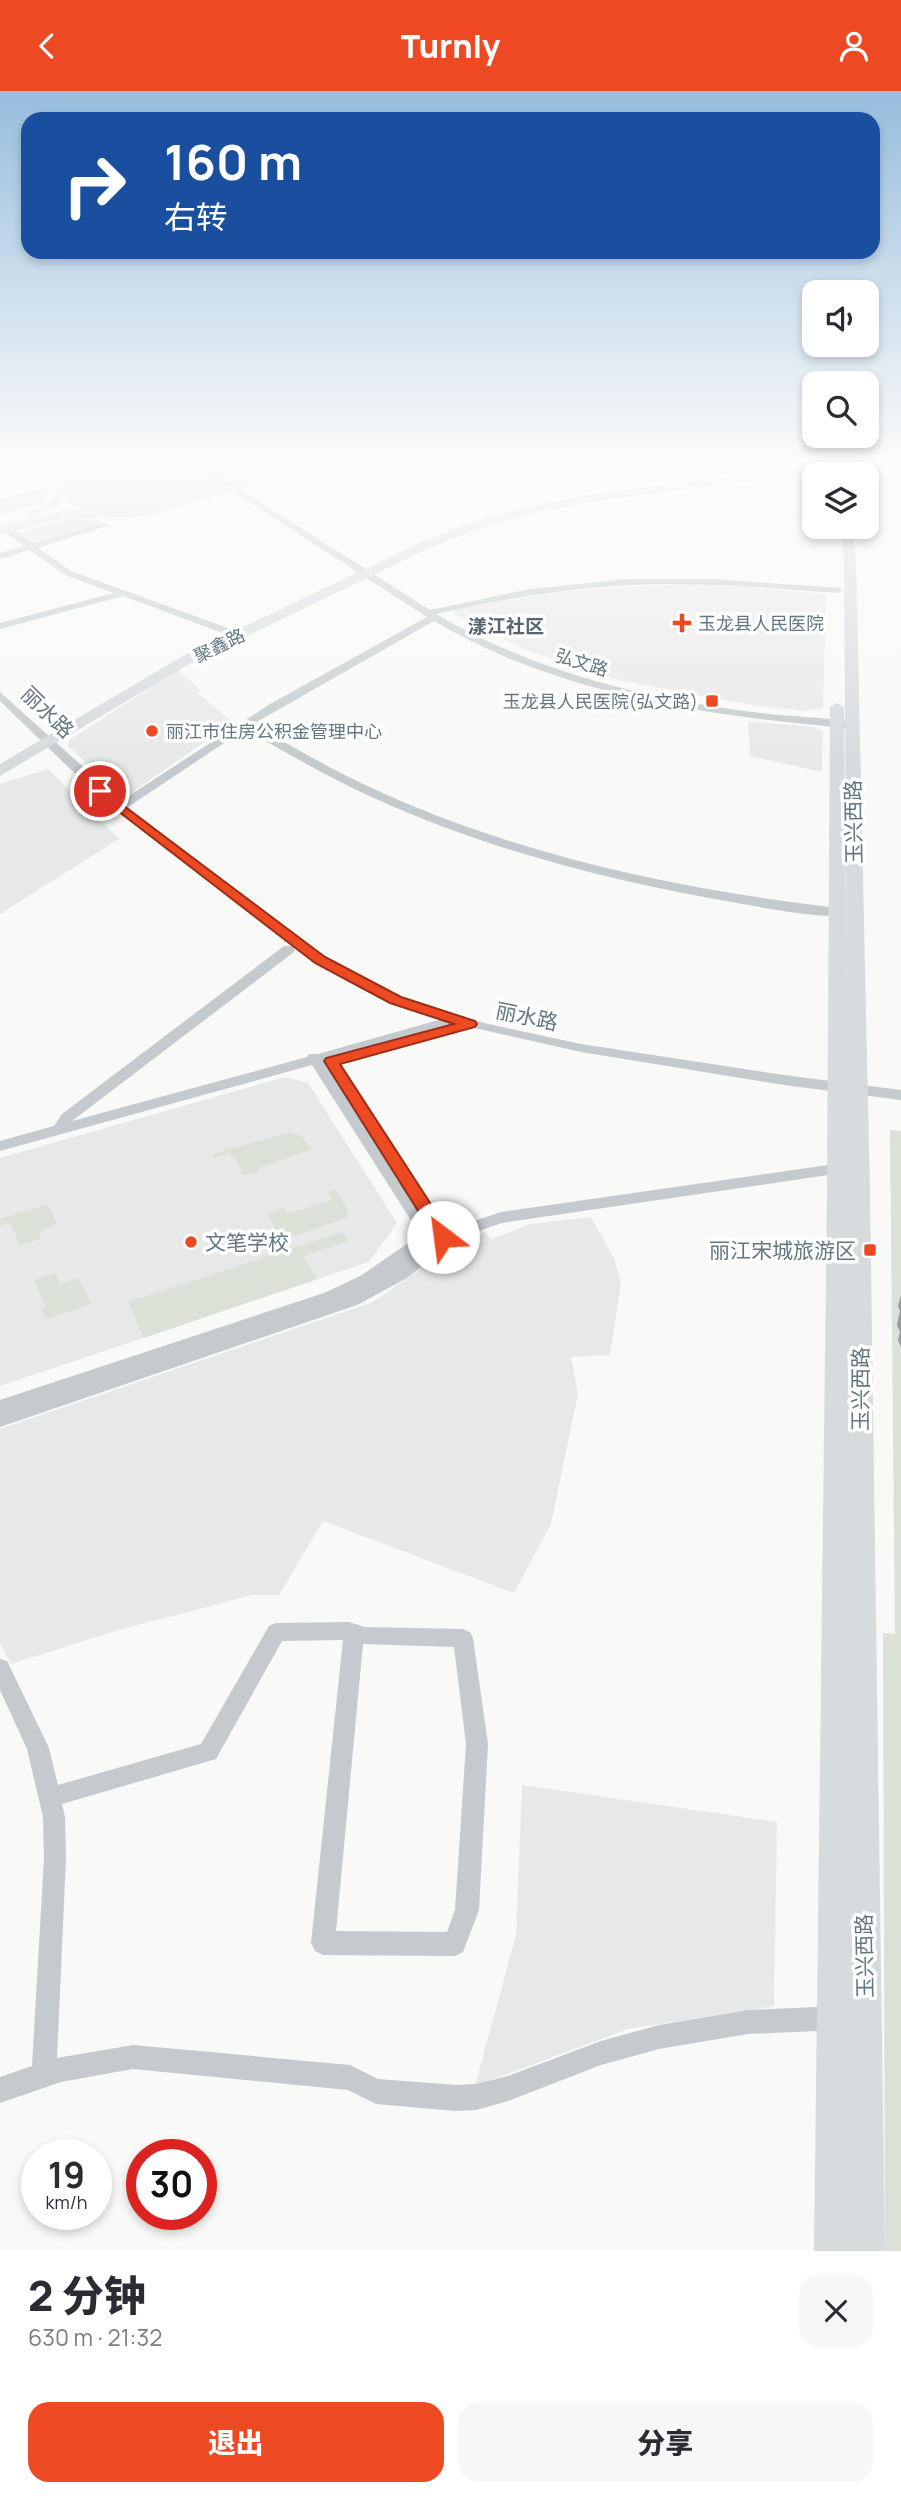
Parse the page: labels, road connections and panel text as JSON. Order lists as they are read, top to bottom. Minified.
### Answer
{"streets":{"main road":["聚鑫路","玉兴西路"],"street":["弘文路","丽水路"]},"crossings":[["聚鑫路","弘文路"],["聚鑫路","丽水路"],["弘文路","玉兴西路"],["丽水路","玉兴西路"]],"districts":["漾江社区"],"places":{"health":["玉龙县人民医院"],"transit":["玉龙县人民医院(弘文路)","丽江宋城旅游区"],"other":["丽江市住房公积金管理中心","文笔学校"]},"page":{"header":"Turnly","turn":["160 m","右转"],"speed":"19 km/h","limit":"30","heading":["2 分钟","630 m · 21:32"],"buttons":["退出","分享"]}}
